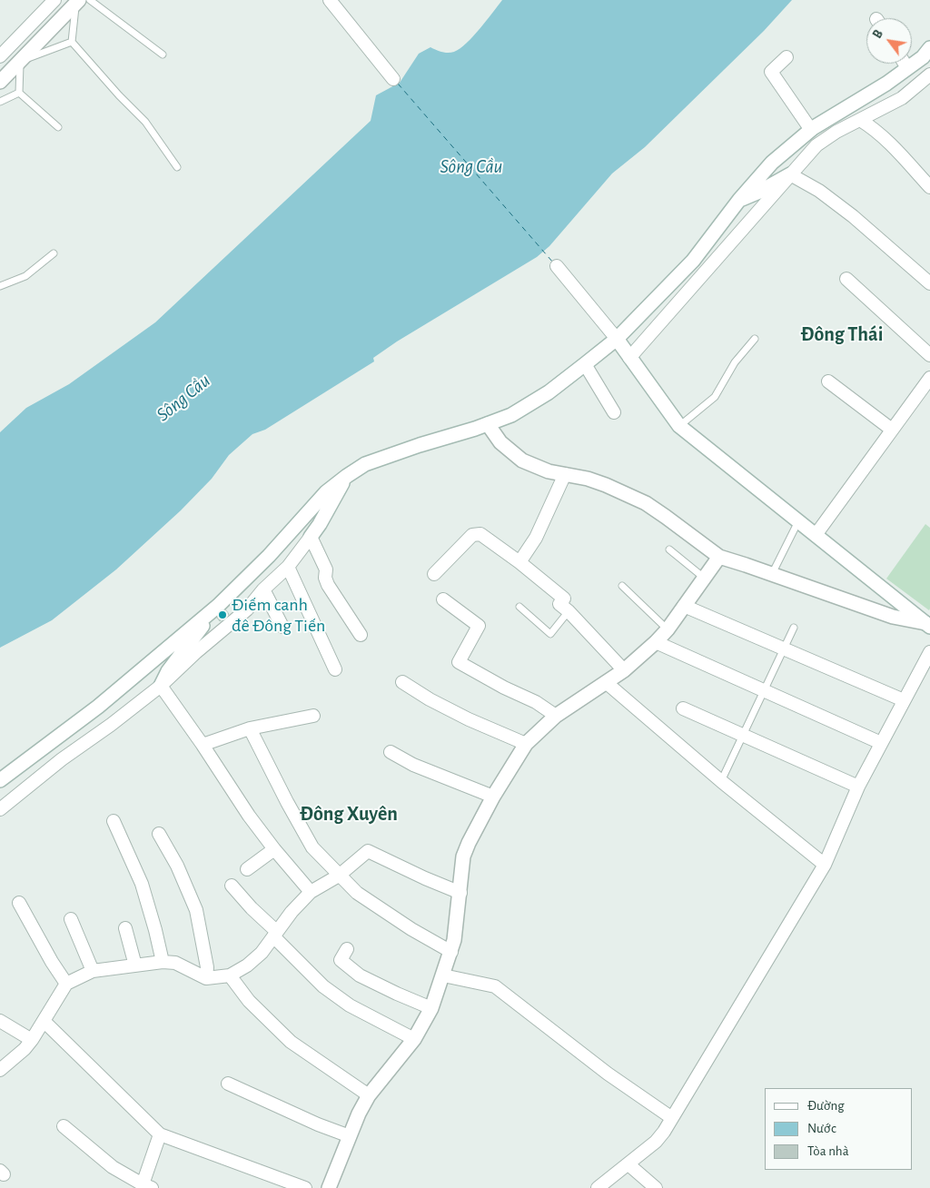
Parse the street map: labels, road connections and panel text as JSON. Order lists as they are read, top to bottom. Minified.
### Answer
{"districts":["Đông Thái","Đông Xuyên"],"water":["Sông Cầu"],"places":["Điếm canh đê Đông Tiến"],"legend":["Đường","Nước","Tòa nhà"],"north":"top left"}
